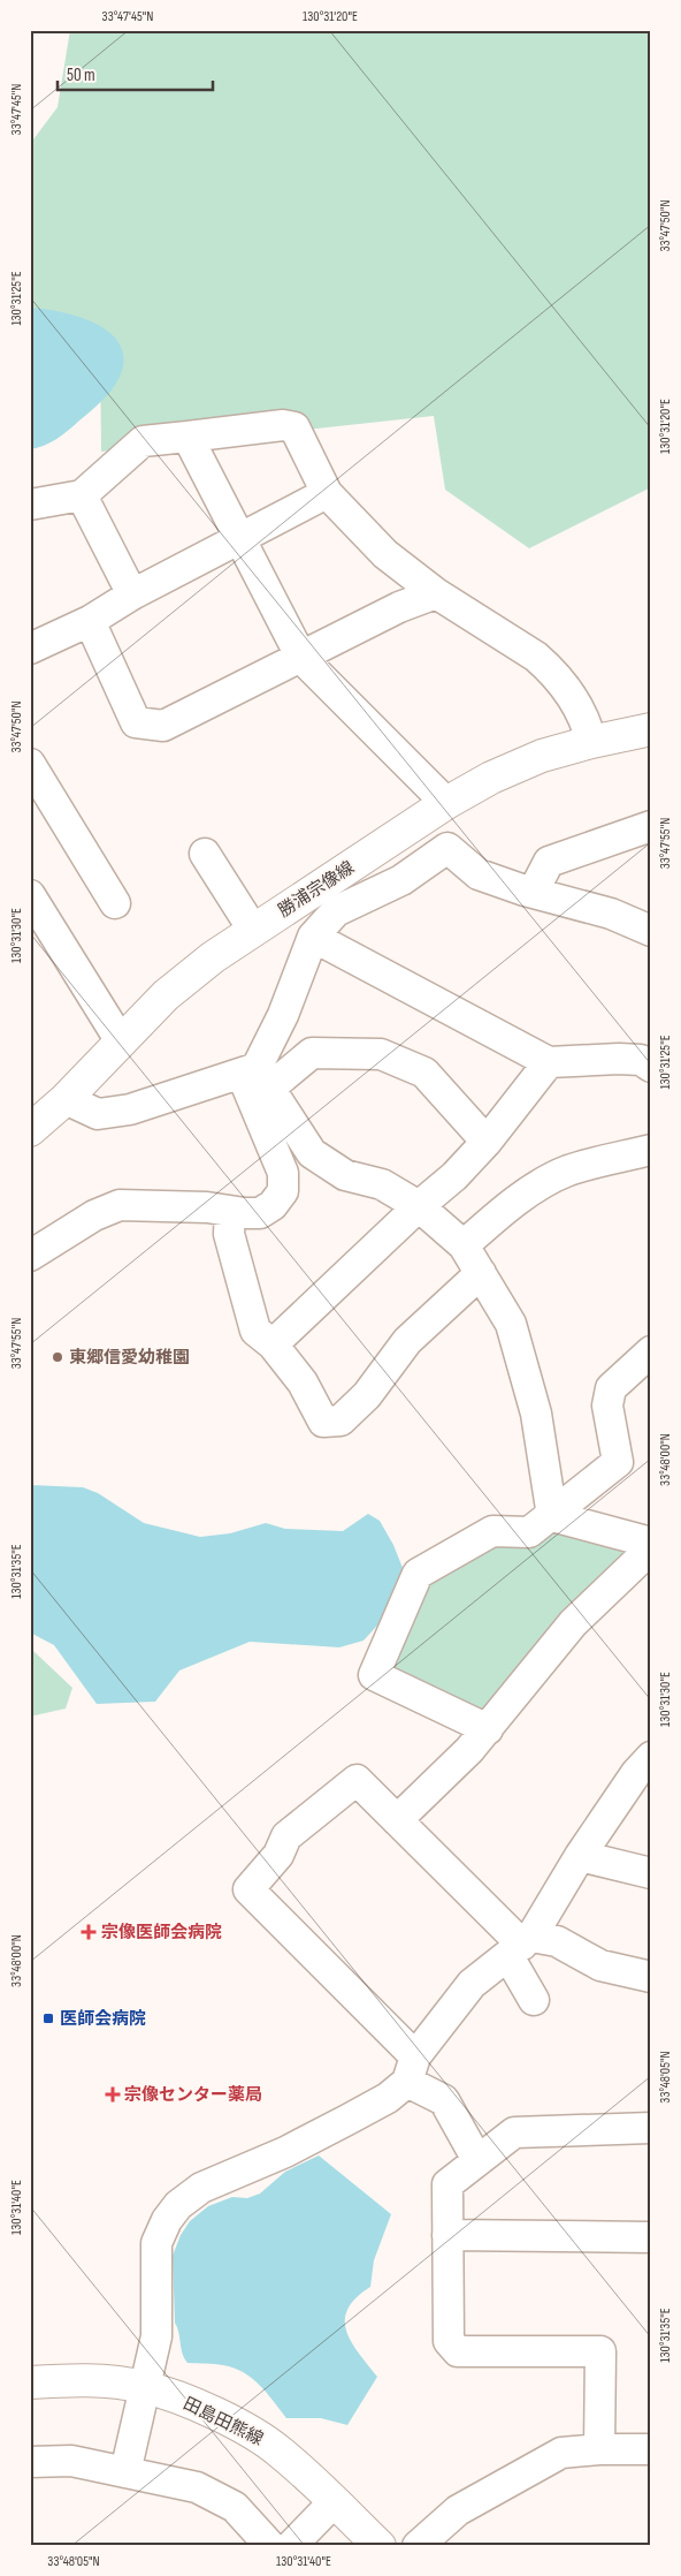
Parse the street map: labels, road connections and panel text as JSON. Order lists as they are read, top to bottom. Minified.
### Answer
{"streets":{"main road":["勝浦宗像線","田島田熊線"]},"places":{"other":["東郷信愛幼稚園"],"health":["宗像医師会病院","宗像センター薬局"],"transit":["医師会病院"]},"scale_bar":"50 m","coordinates":["33°47'45\"N","130°31'20\"E","33°47'50\"N","130°31'25\"E","33°47'55\"N","130°31'30\"E","33°48'00\"N","130°31'35\"E","33°48'05\"N","130°31'40\"E"]}
